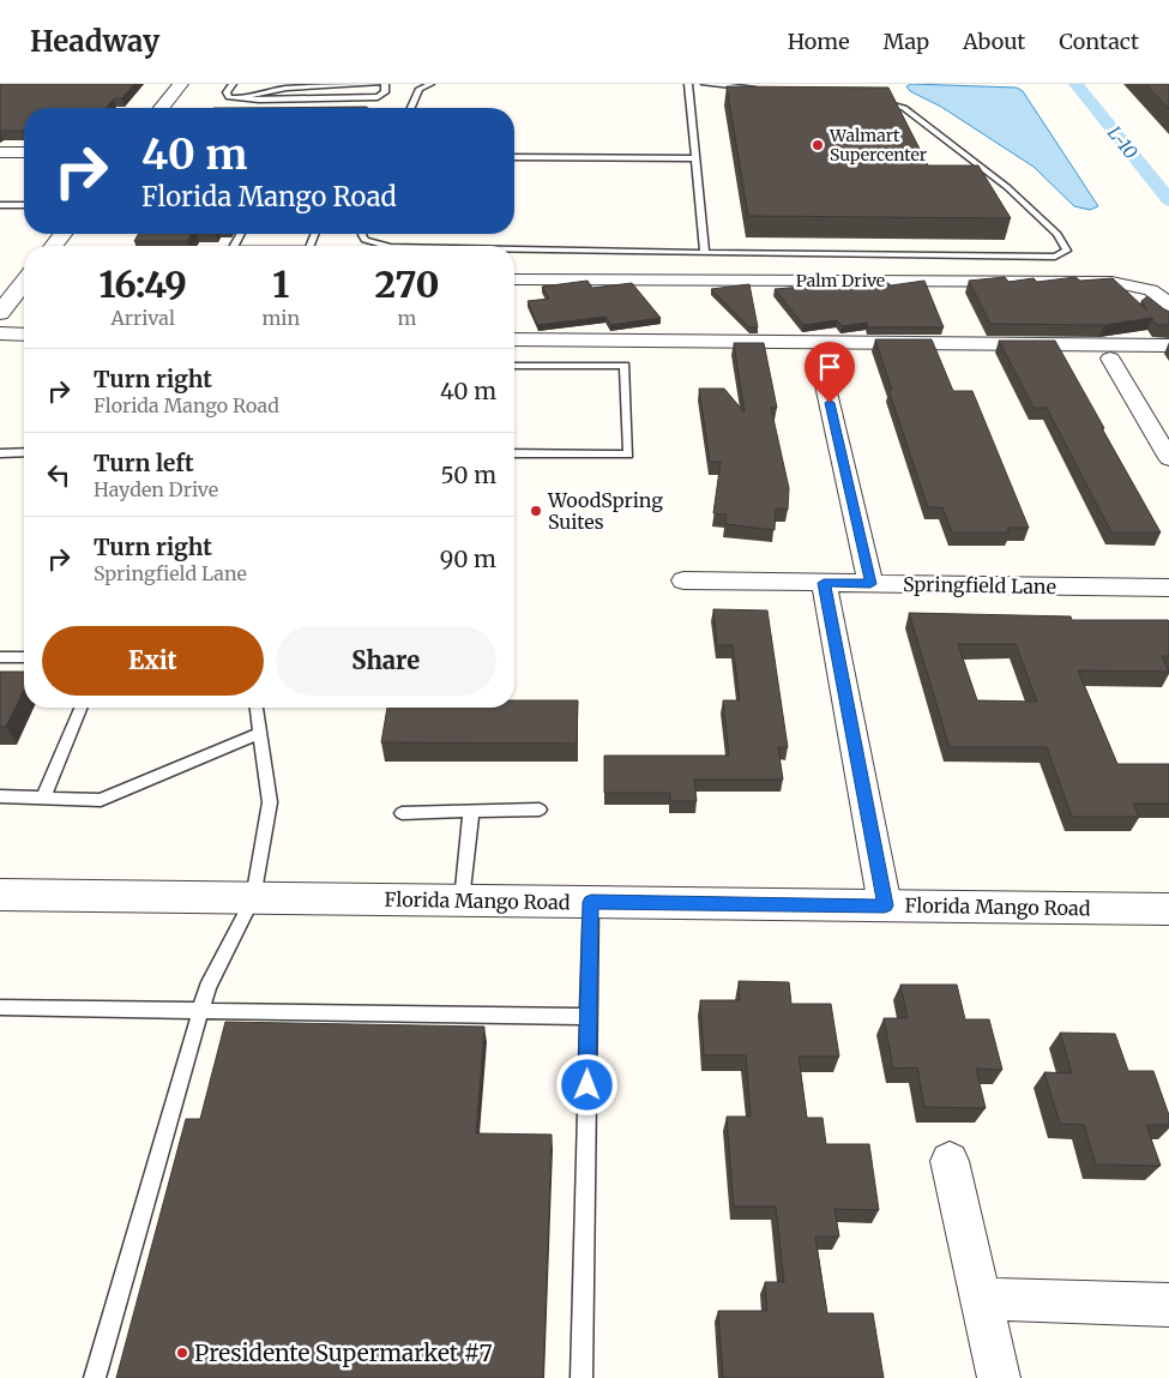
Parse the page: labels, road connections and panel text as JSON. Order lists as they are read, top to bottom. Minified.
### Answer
{"streets":{"street":["Palm Drive","Springfield Lane","Florida Mango Road"]},"water":["L-10"],"places":["Walmart Supercenter","WoodSpring Suites","Presidente Supermarket #7"],"page":{"header":"Headway","nav":["Home","Map","About","Contact"],"turn":["40 m","Florida Mango Road"],"eta":["16:49","Arrival","1","min","270","m"],"list":[{"name":"Turn right","note":"Florida Mango Road","value":"40 m"},{"name":"Turn left","note":"Hayden Drive","value":"50 m"},{"name":"Turn right","note":"Springfield Lane","value":"90 m"}],"buttons":["Exit","Share"]}}
